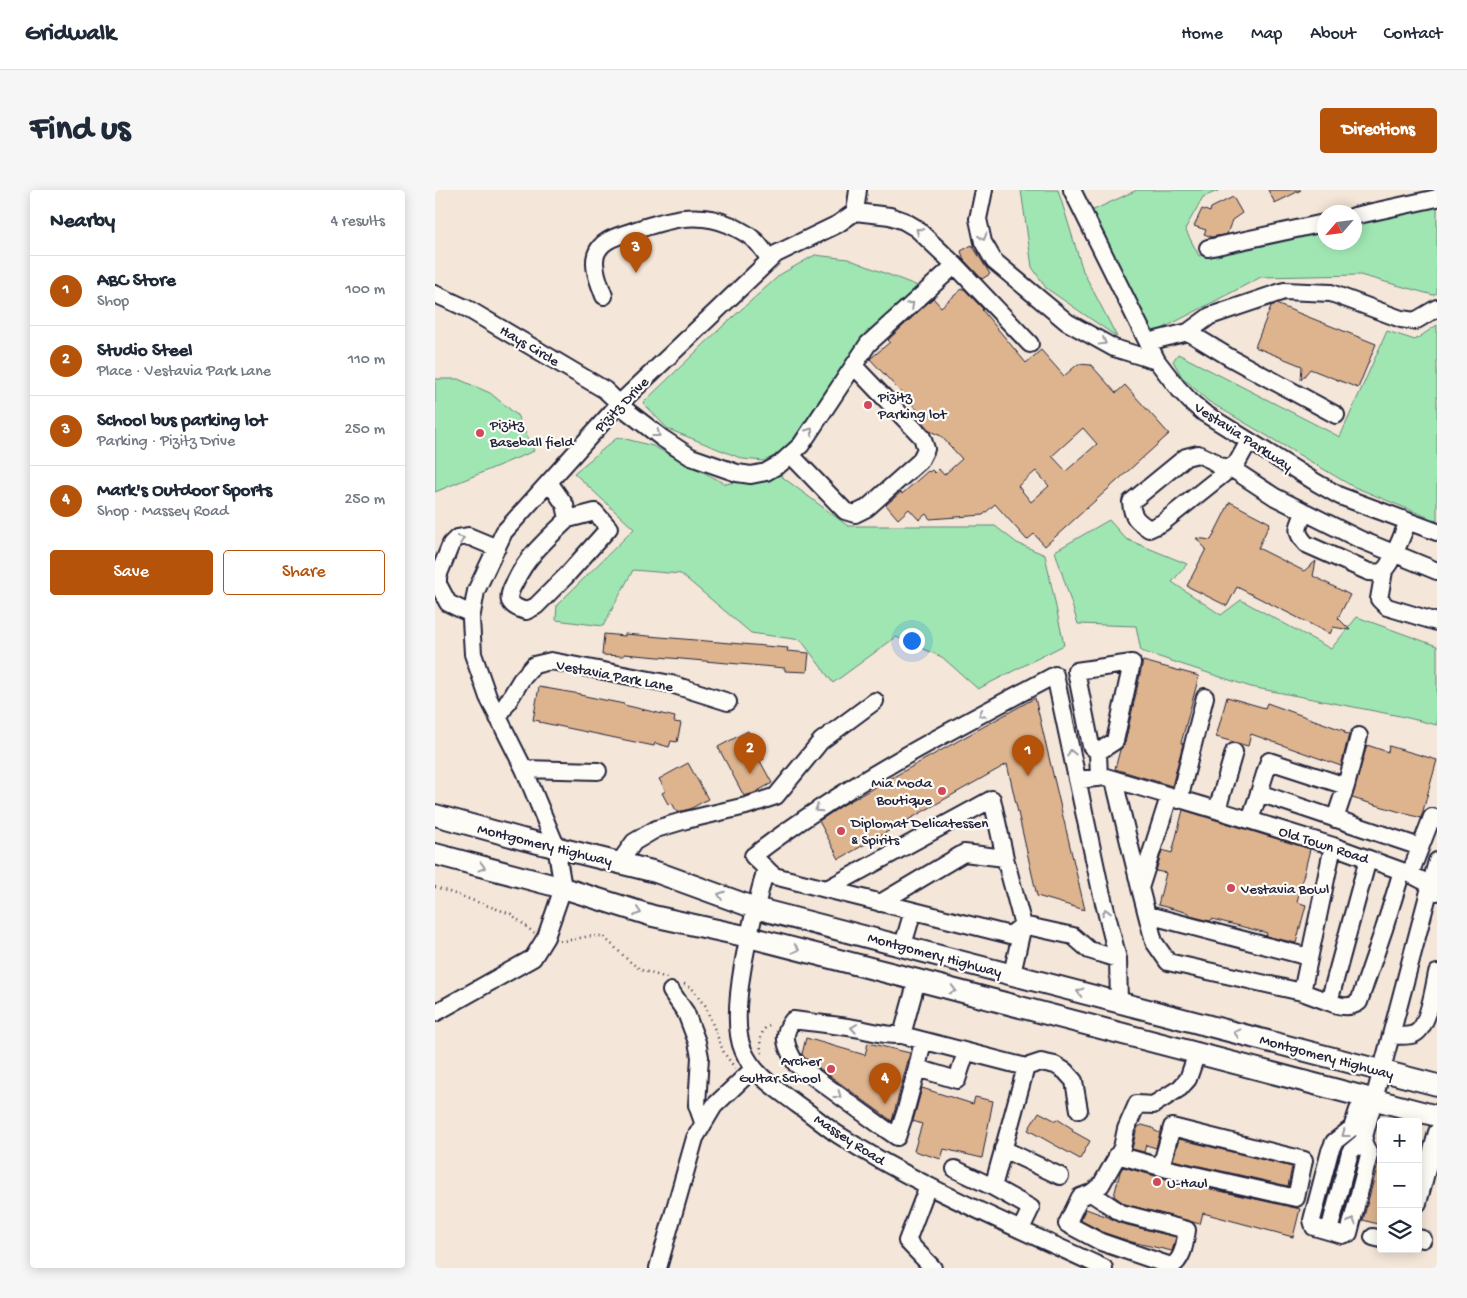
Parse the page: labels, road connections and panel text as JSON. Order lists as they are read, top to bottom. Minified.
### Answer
{"streets":{"main road":["Montgomery Highway"],"street":["Hays Circle","Pizitz Drive","Vestavia Parkway","Vestavia Park Lane","Old Town Road","Massey Road"]},"crossings":[["Hays Circle","Pizitz Drive"],["Pizitz Drive","Vestavia Park Lane"],["Pizitz Drive","Montgomery Highway"],["Montgomery Highway","Massey Road"]],"one_way":["Hays Circle"],"places":["Pizitz Parking lot","Pizitz Baseball field","Mia Moda Boutique","Diplomat Delicatessen & Spirits","Vestavia Bowl","Archer Gultar School","U-Haul"],"north":"bottom left","page":{"header":"Gridwalk","nav":["Home","Map","About","Contact"],"buttons":["Directions",["Save","Share"]],"title":"Find us","heading":["Nearby","4 results"],"pins":["3","2","1","4"],"list":[{"mark":"1","name":"ABC Store","note":"Shop","value":"100 m"},{"mark":"2","name":"Studio Steel","note":"Place · Vestavia Park Lane","value":"110 m"},{"mark":"3","name":"School bus parking lot","note":"Parking · Pizitz Drive","value":"250 m"},{"mark":"4","name":"Mark's Outdoor Sports","note":"Shop · Massey Road","value":"250 m"}],"map_buttons":["+","−"]}}
